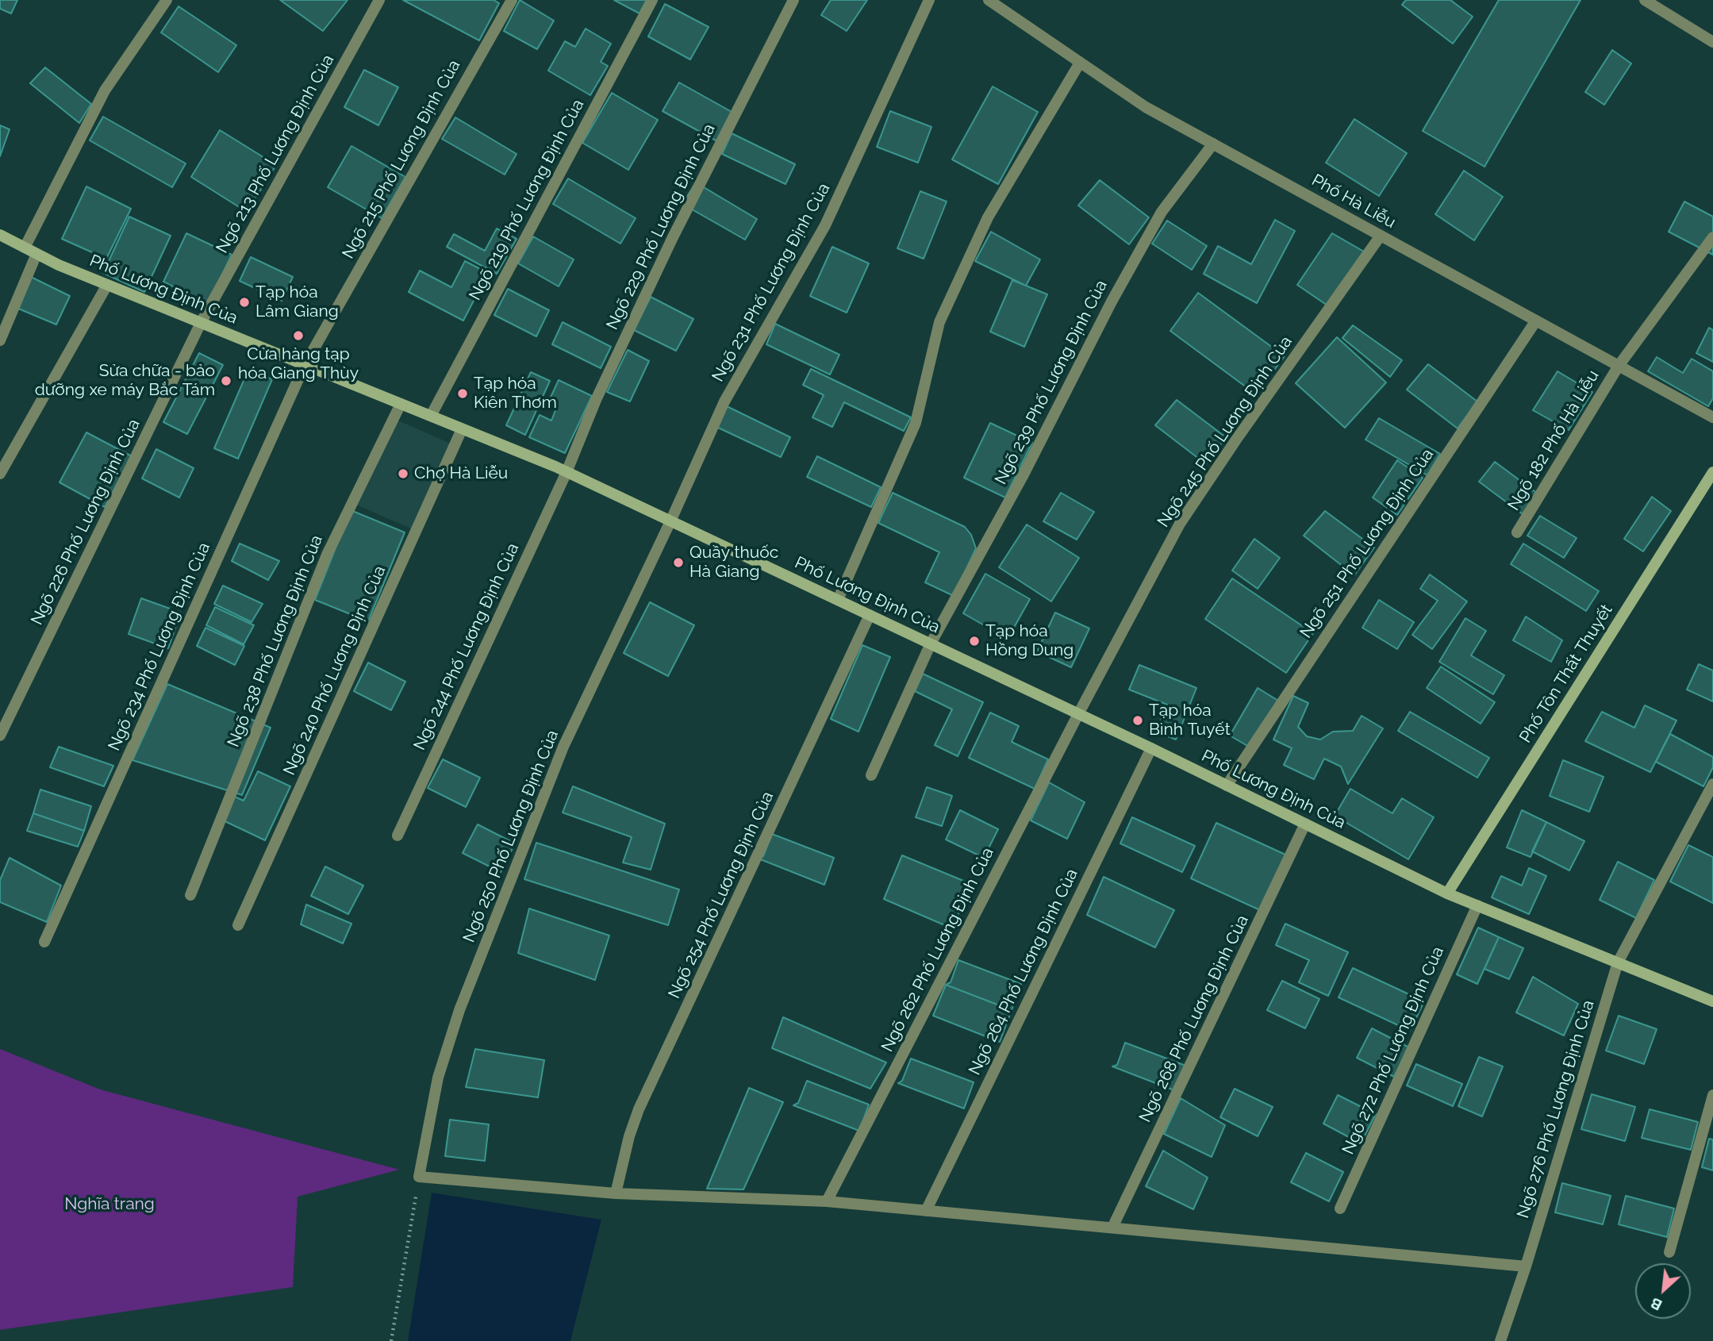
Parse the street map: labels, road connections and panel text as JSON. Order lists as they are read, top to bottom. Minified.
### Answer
{"streets":{"main road":["Phố Lương Định Của","Phố Tôn Thất Thuyết"],"street":["Ngõ 213 Phố Lương Định Của","Ngõ 215 Phố Lương Định Của","Ngõ 219 Phố Lương Định Của","Phố Hà Liễu","Ngõ 229 Phố Lương Định Của","Ngõ 231 Phố Lương Định Của","Ngõ 239 Phố Lương Định Của","Ngõ 245 Phố Lương Định Của","Ngõ 182 Phố Hà Liễu","Ngõ 226 Phố Lương Định Của","Ngõ 251 Phố Lương Định Của","Ngõ 238 Phố Lương Định Của","Ngõ 234 Phố Lương Định Của","Ngõ 244 Phố Lương Định Của","Ngõ 240 Phố Lương Định Của","Ngõ 250 Phố Lương Định Của","Ngõ 254 Phố Lương Định Của","Ngõ 262 Phố Lương Định Của","Ngõ 264 Phố Lương Định Của","Ngõ 268 Phố Lương Định Của","Ngõ 272 Phố Lương Định Của","Ngõ 276 Phố Lương Định Của"]},"crossings":[["Ngõ 213 Phố Lương Định Của","Phố Lương Định Của"],["Ngõ 213 Phố Lương Định Của","Ngõ 226 Phố Lương Định Của"],["Ngõ 215 Phố Lương Định Của","Phố Lương Định Của"],["Ngõ 215 Phố Lương Định Của","Ngõ 234 Phố Lương Định Của"],["Ngõ 219 Phố Lương Định Của","Phố Lương Định Của"],["Phố Hà Liễu","Ngõ 239 Phố Lương Định Của"],["Phố Hà Liễu","Ngõ 245 Phố Lương Định Của"],["Phố Hà Liễu","Ngõ 182 Phố Hà Liễu"],["Phố Hà Liễu","Ngõ 251 Phố Lương Định Của"],["Ngõ 229 Phố Lương Định Của","Phố Lương Định Của"],["Ngõ 229 Phố Lương Định Của","Ngõ 244 Phố Lương Định Của"],["Ngõ 231 Phố Lương Định Của","Phố Lương Định Của"],["Ngõ 231 Phố Lương Định Của","Ngõ 250 Phố Lương Định Của"],["Phố Lương Định Của","Ngõ 239 Phố Lương Định Của"],["Phố Lương Định Của","Ngõ 245 Phố Lương Định Của"],["Phố Lương Định Của","Ngõ 226 Phố Lương Định Của"],["Phố Lương Định Của","Ngõ 251 Phố Lương Định Của"],["Phố Lương Định Của","Ngõ 238 Phố Lương Định Của"],["Phố Lương Định Của","Ngõ 234 Phố Lương Định Của"],["Phố Lương Định Của","Ngõ 244 Phố Lương Định Của"],["Phố Lương Định Của","Ngõ 240 Phố Lương Định Của"],["Phố Lương Định Của","Phố Tôn Thất Thuyết"],["Phố Lương Định Của","Ngõ 250 Phố Lương Định Của"],["Phố Lương Định Của","Ngõ 254 Phố Lương Định Của"],["Phố Lương Định Của","Ngõ 262 Phố Lương Định Của"],["Phố Lương Định Của","Ngõ 264 Phố Lương Định Của"],["Phố Lương Định Của","Ngõ 268 Phố Lương Định Của"],["Phố Lương Định Của","Ngõ 272 Phố Lương Định Của"],["Phố Lương Định Của","Ngõ 276 Phố Lương Định Của"],["Ngõ 245 Phố Lương Định Của","Ngõ 262 Phố Lương Định Của"]],"parks":["Nghĩa trang"],"places":["Tạp hóa Lâm Giang","Cửa hàng tạp hóa Giang Thùy","Sửa chữa - bảo dưỡng xe máy Bắc Tám","Tạp hóa Kiên Thơm","Chợ Hà Liễu","Quầy thuốc Hà Giang","Tạp hóa Hồng Dung","Tạp hóa Bình Tuyết"],"north":"bottom left"}
